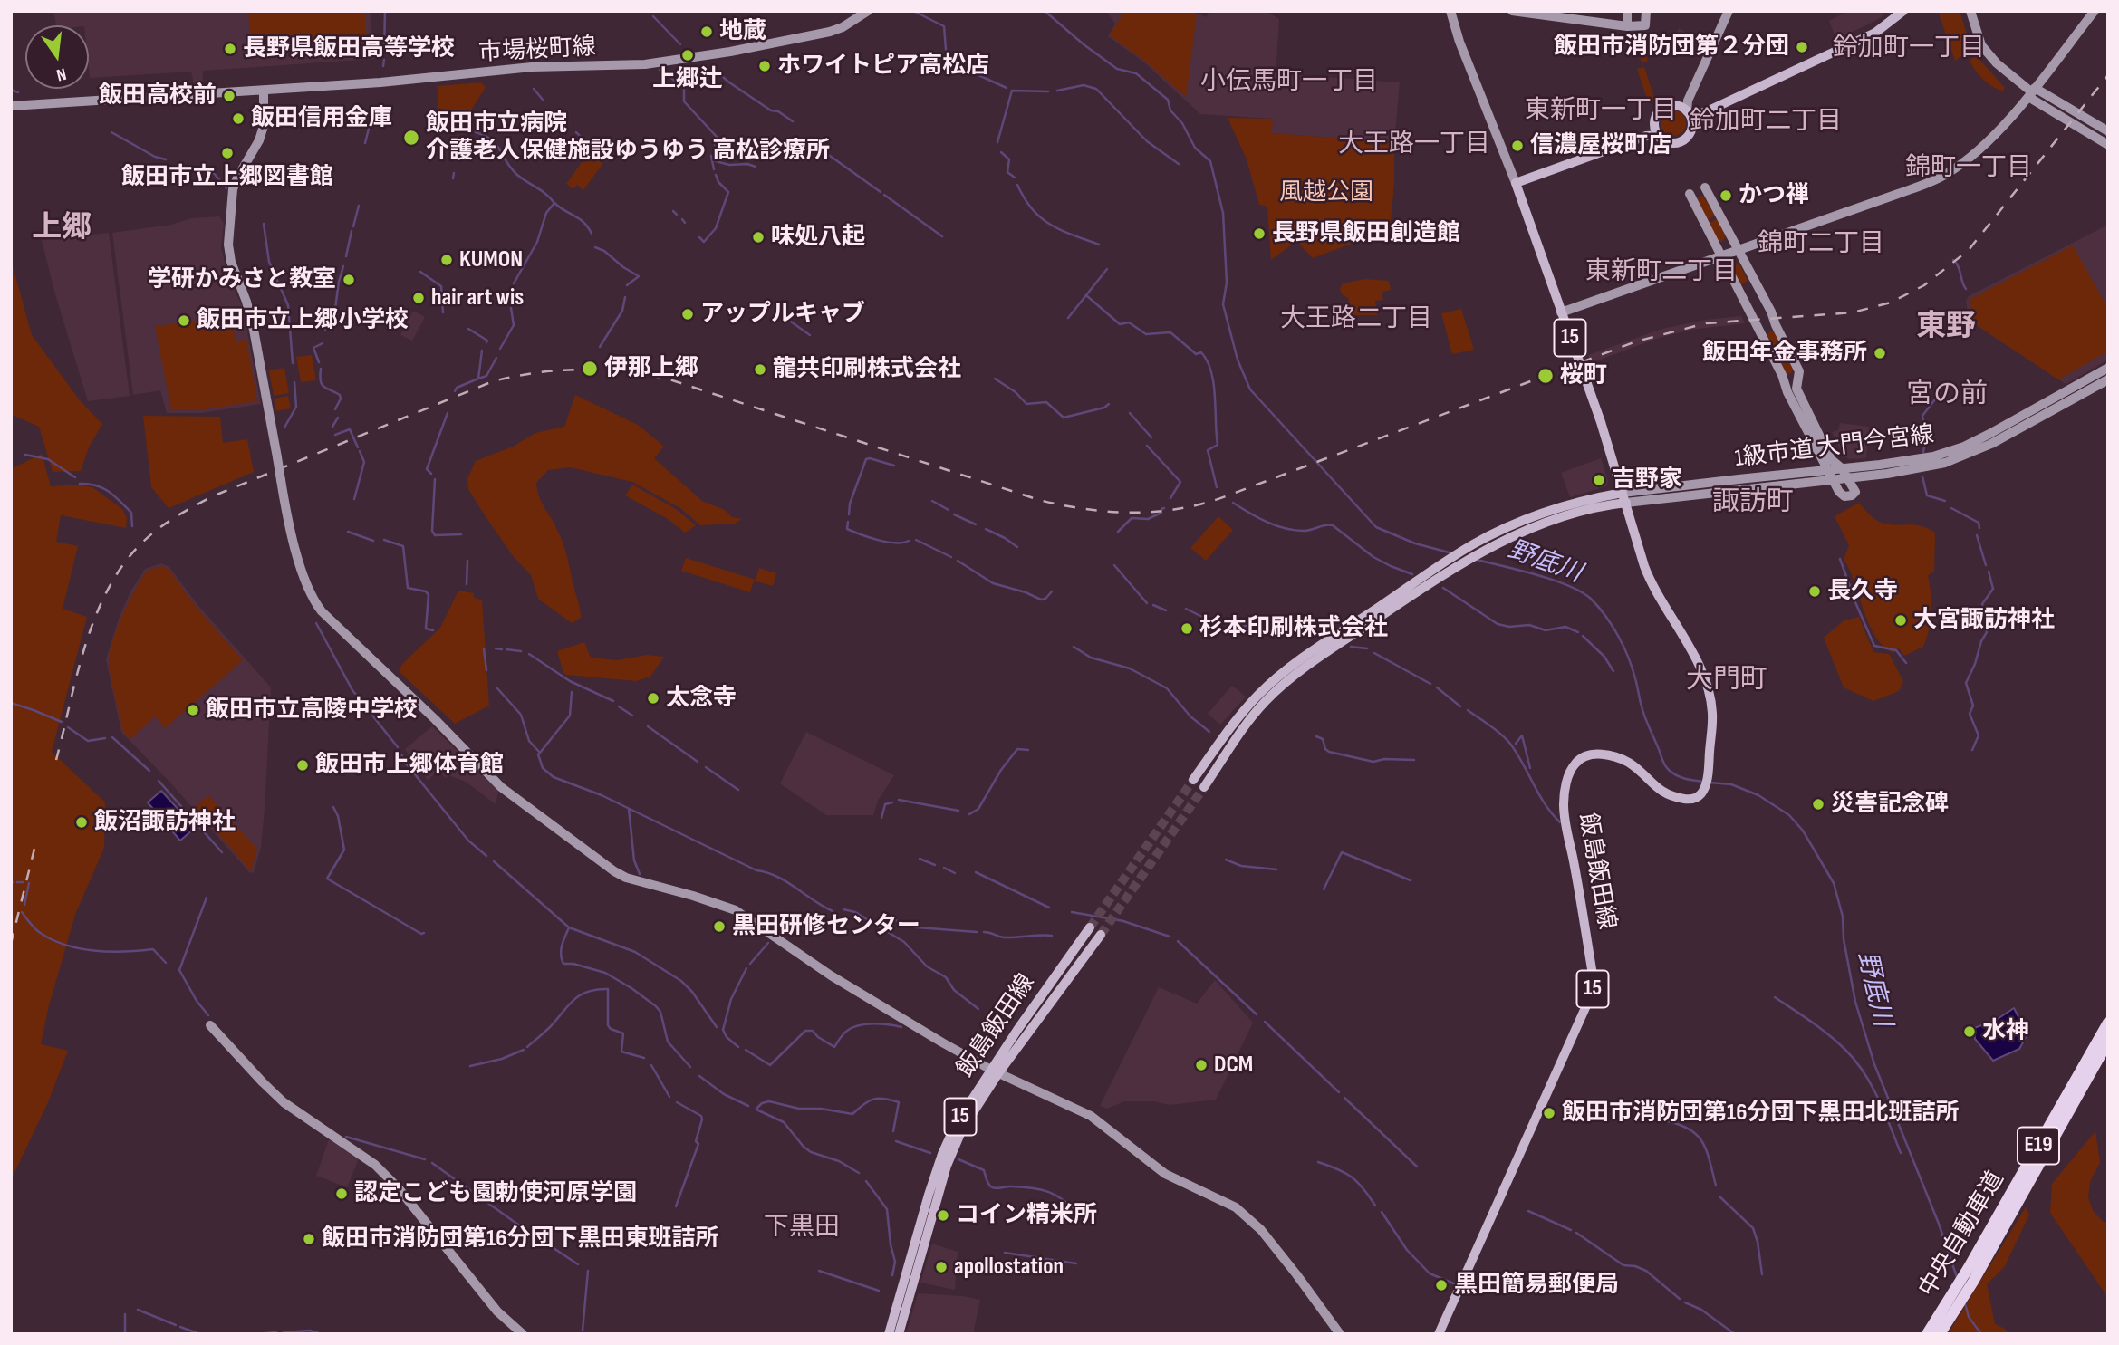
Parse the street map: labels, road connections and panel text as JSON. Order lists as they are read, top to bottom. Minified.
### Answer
{"streets":{"highway":["E19","中央自動車道"],"main road":["15","飯島飯田線"],"street":["市場桜町線","1級市道 大門今宮線"]},"crossings":[["1級市道 大門今宮線","飯島飯田線"]],"districts":["鈴加町一丁目","小伝馬町一丁目","東新町一丁目","鈴加町二丁目","大王路一丁目","錦町一丁目","上郷","錦町二丁目","東新町二丁目","大王路二丁目","東野","宮の前","諏訪町","大門町","下黒田"],"water":["野底川"],"parks":["風越公園"],"places":["地蔵","飯田市消防団第２分団","長野県飯田高等学校","上郷辻","ホワイトピア高松店","飯田高校前","飯田信用金庫","飯田市立病院 介護老人保健施設ゆうゆう 高松診療所","信濃屋桜町店","飯田市立上郷図書館","かつ禅","長野県飯田創造館","味処八起","KUMON","学研かみさと教室","hair art wis","アップルキャブ","飯田市立上郷小学校","飯田年金事務所","伊那上郷","龍共印刷株式会社","桜町","吉野家","長久寺","大宮諏訪神社","杉本印刷株式会社","太念寺","飯田市立高陵中学校","飯田市上郷体育館","災害記念碑","飯沼諏訪神社","黒田研修センター","水神","DCM","飯田市消防団第16分団下黒田北班詰所","認定こども園勅使河原学園","コイン精米所","飯田市消防団第16分団下黒田東班詰所","apollostation","黒田簡易郵便局"],"north":"bottom"}
